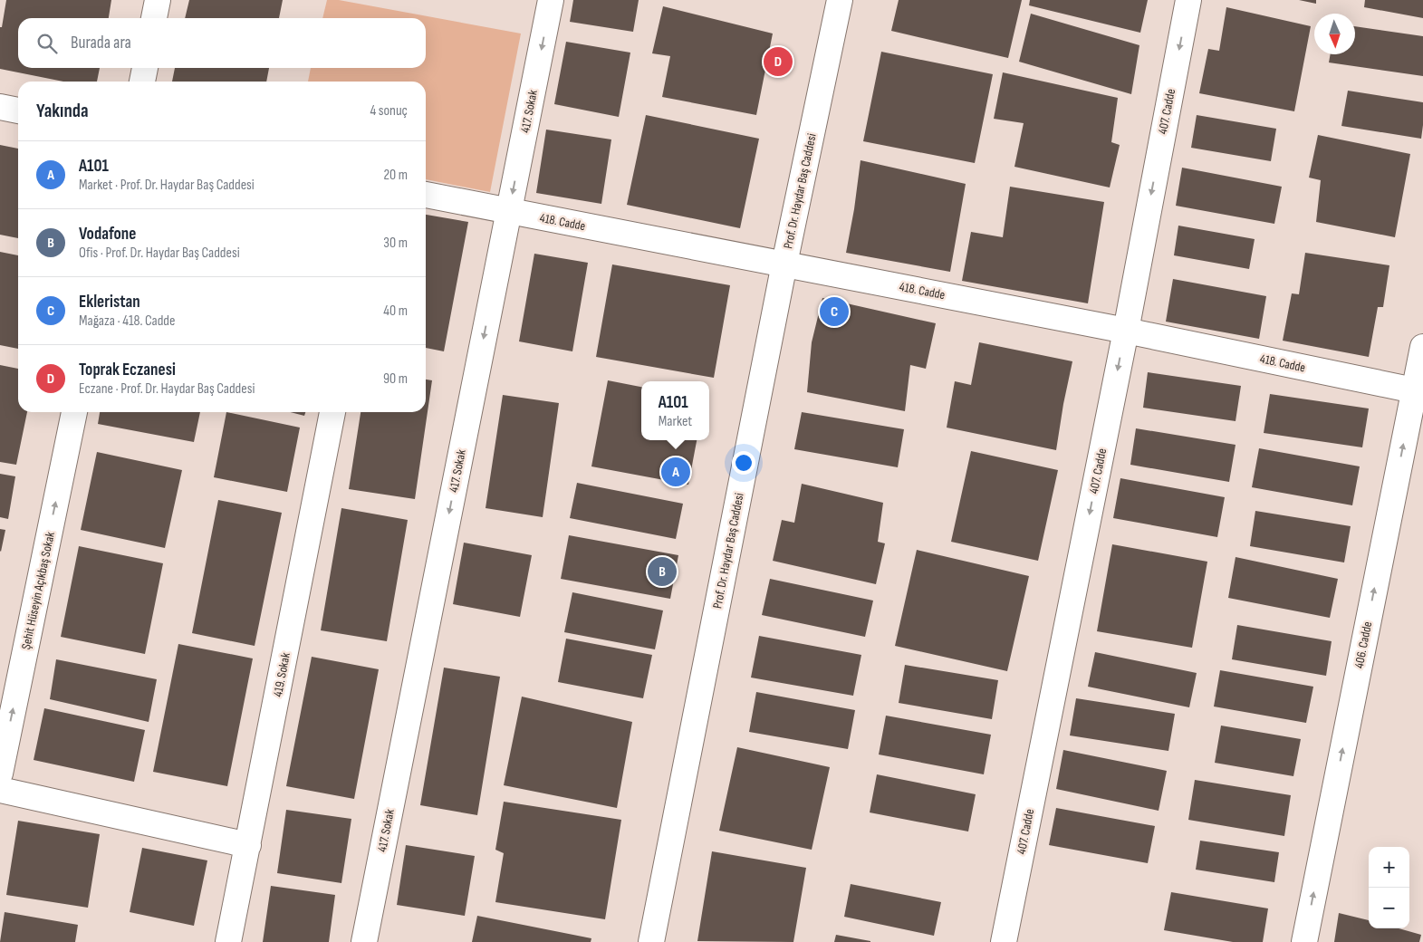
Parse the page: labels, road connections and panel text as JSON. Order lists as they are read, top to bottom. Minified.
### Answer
{"streets":{"street":["417. Sokak","407. Cadde","Prof. Dr. Haydar Baş Caddesi","418. Cadde","Şehit Hüseyin Açıkbaş Sokak","406. Cadde","419. Sokak"]},"crossings":[["417. Sokak","418. Cadde"],["407. Cadde","418. Cadde"],["Prof. Dr. Haydar Baş Caddesi","418. Cadde"],["418. Cadde","406. Cadde"]],"one_way":["417. Sokak","407. Cadde","Şehit Hüseyin Açıkbaş Sokak","406. Cadde"],"north":"bottom","page":{"search":"Burada ara","pins":["D","C","A","B"],"heading":["Yakında","4 sonuç"],"list":[{"mark":"A","name":"A101","note":"Market · Prof. Dr. Haydar Baş Caddesi","value":"20 m"},{"mark":"B","name":"Vodafone","note":"Ofis · Prof. Dr. Haydar Baş Caddesi","value":"30 m"},{"mark":"C","name":"Ekleristan","note":"Mağaza · 418. Cadde","value":"40 m"},{"mark":"D","name":"Toprak Eczanesi","note":"Eczane · Prof. Dr. Haydar Baş Caddesi","value":"90 m"}],"popup":["A101","Market"],"map_buttons":["+","−"]}}
